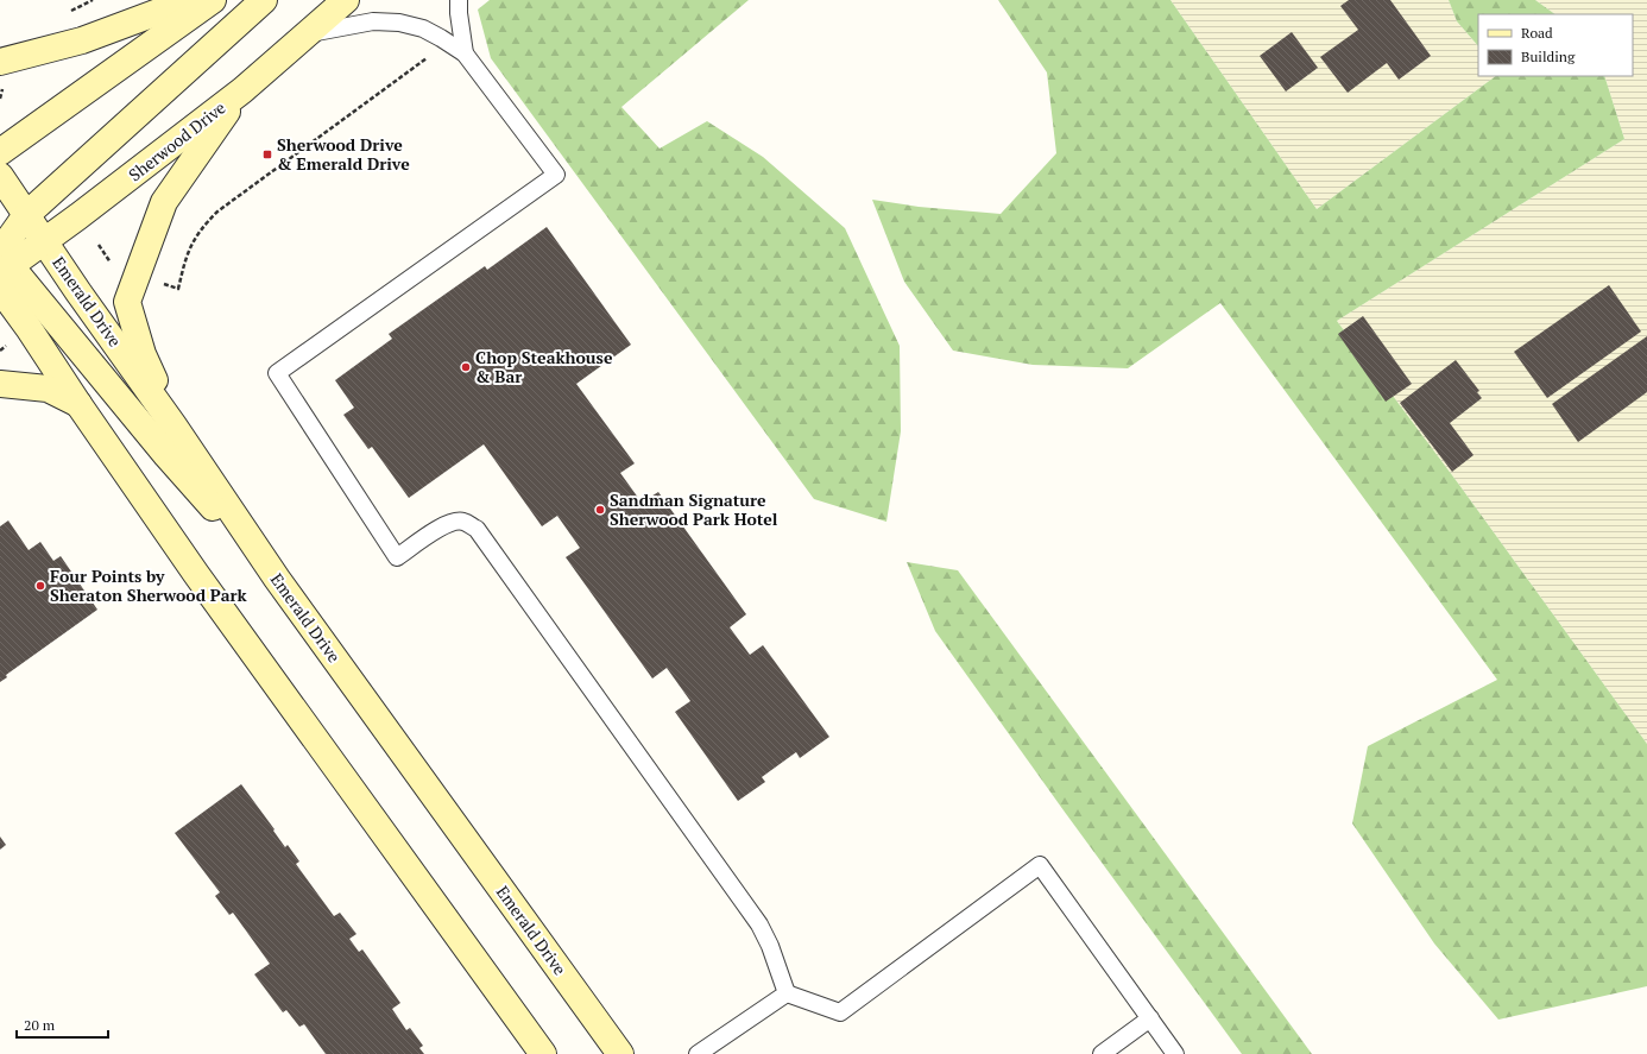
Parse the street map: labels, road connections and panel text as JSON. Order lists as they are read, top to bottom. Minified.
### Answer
{"streets":{"main road":["Sherwood Drive","Emerald Drive"]},"crossings":[["Sherwood Drive","Emerald Drive"]],"places":{"transit":["Sherwood Drive & Emerald Drive"],"other":["Chop Steakhouse & Bar","Sandman Signature Sherwood Park Hotel","Four Points by Sheraton Sherwood Park"]},"legend":["Road","Building"],"scale_bar":"20 m"}
